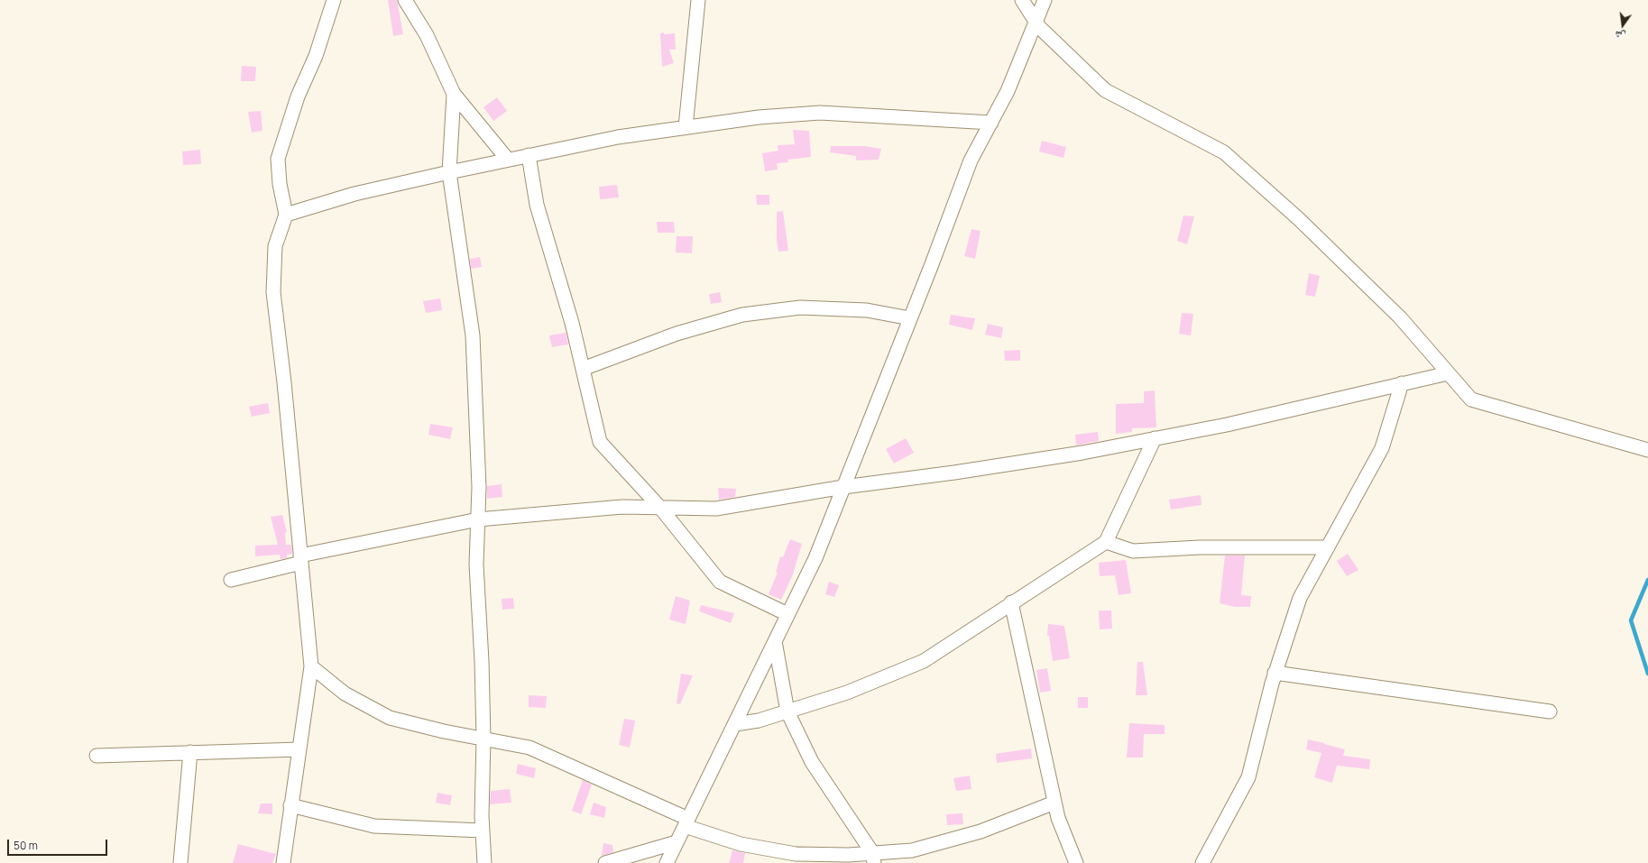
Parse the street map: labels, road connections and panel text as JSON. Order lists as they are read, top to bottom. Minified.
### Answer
{"scale_bar":"50 m","north":"bottom"}
